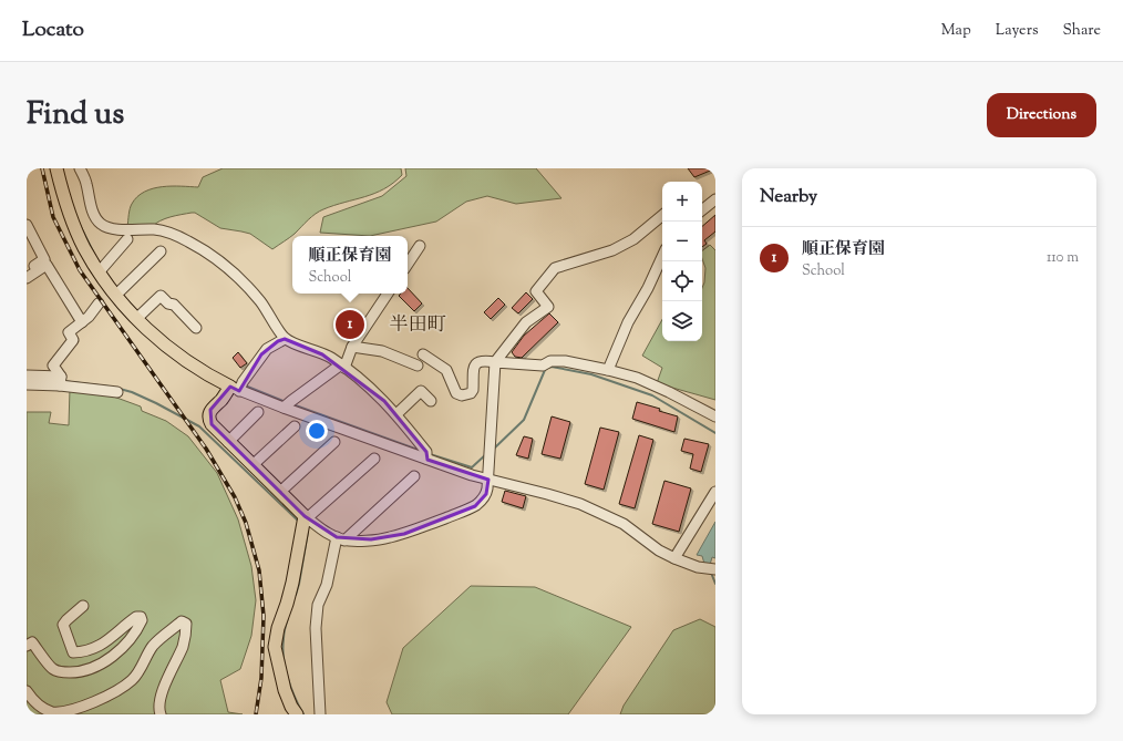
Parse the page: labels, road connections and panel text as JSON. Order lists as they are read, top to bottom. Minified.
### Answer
{"districts":["半田町"],"page":{"header":"Locato","nav":["Map","Layers","Share"],"title":"Find us","buttons":"Directions","heading":"Nearby","map_buttons":["+","−"],"list":[{"mark":"1","name":"順正保育園","note":"School","value":"110 m"}],"popup":["順正保育園","School"],"pins":"1"}}
